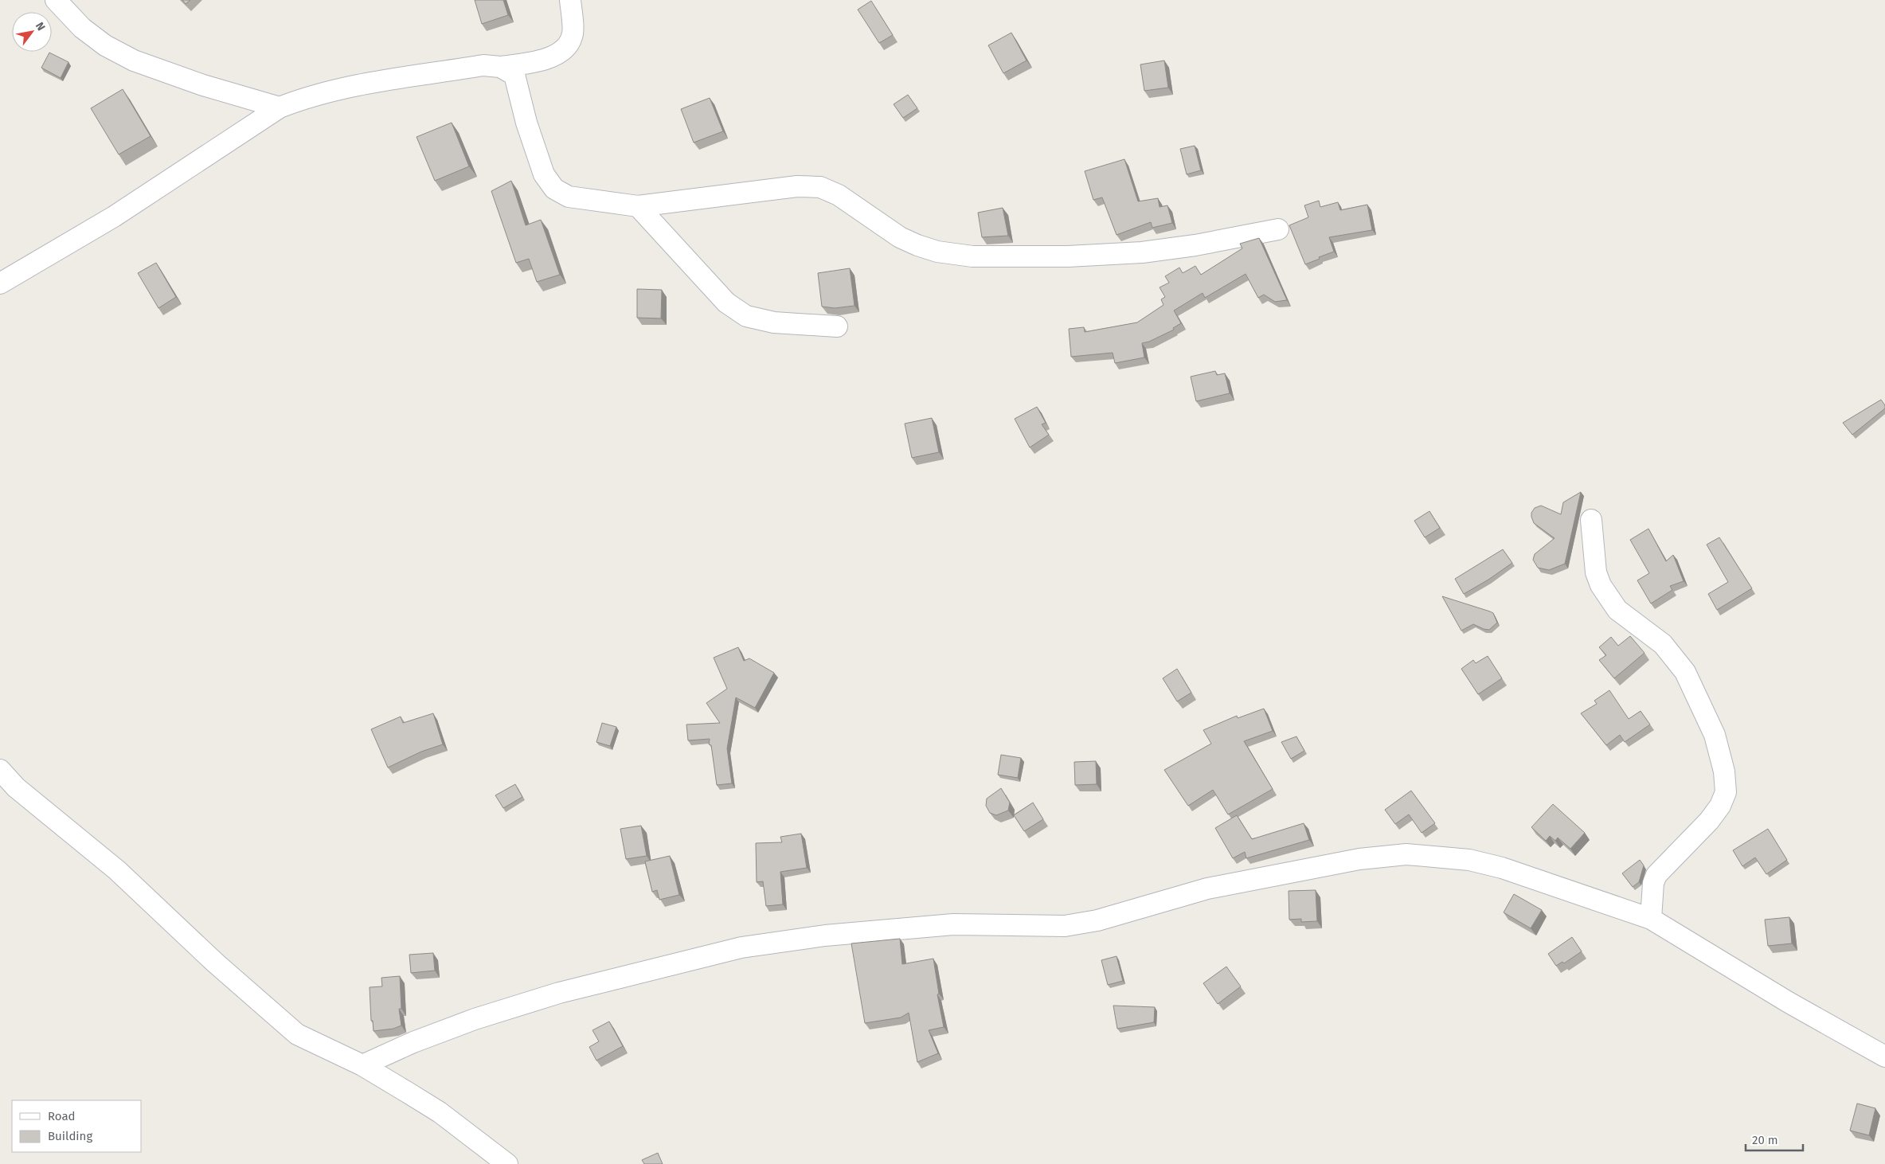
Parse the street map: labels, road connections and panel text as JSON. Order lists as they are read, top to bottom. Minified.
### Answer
{"legend":["Road","Building"],"scale_bar":"20 m","north":"top right"}
